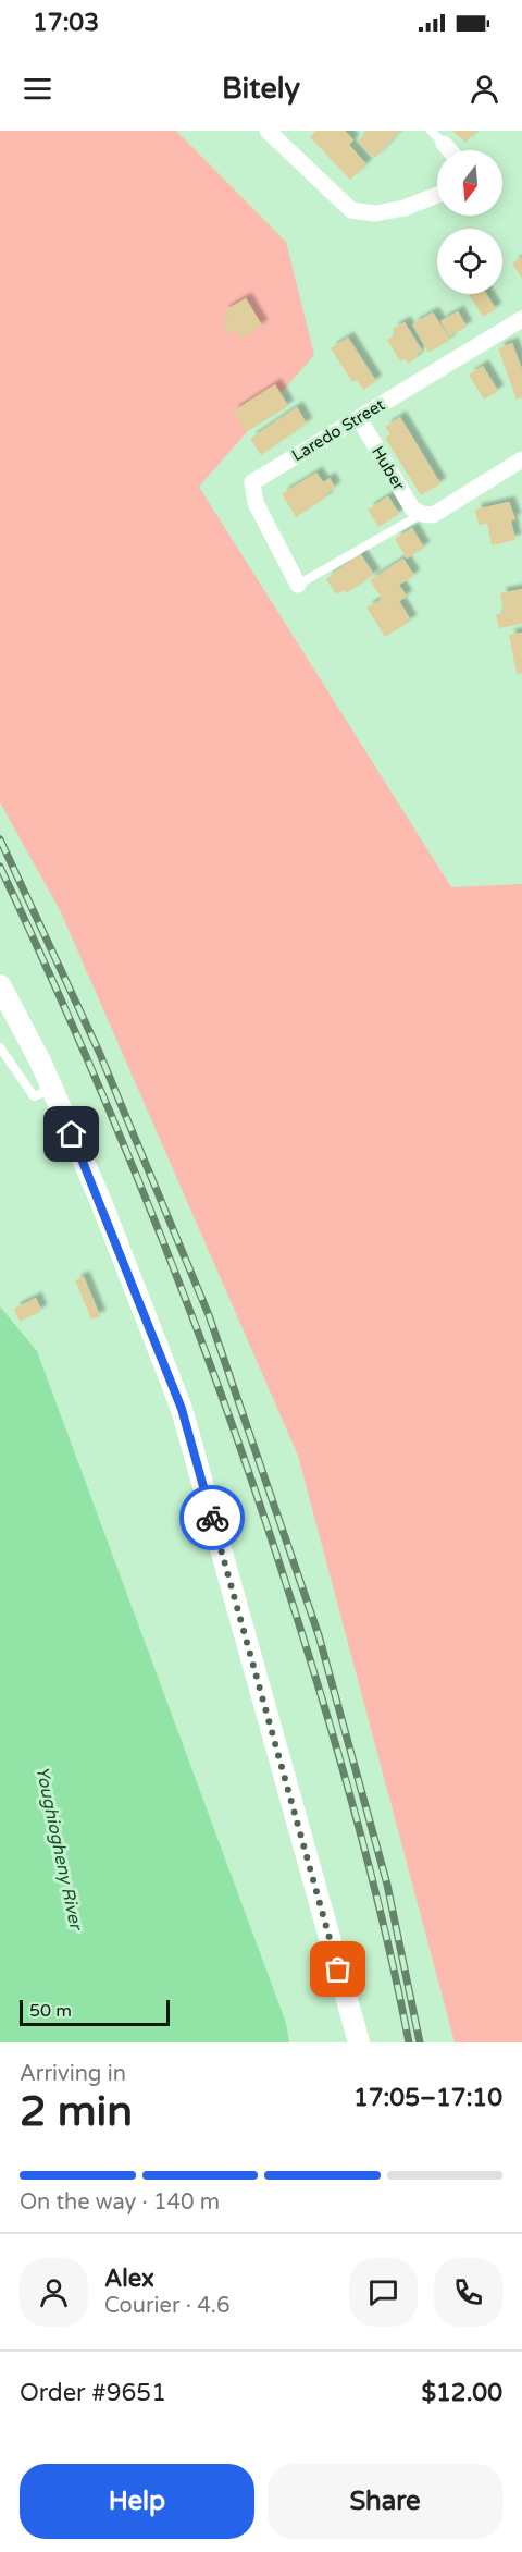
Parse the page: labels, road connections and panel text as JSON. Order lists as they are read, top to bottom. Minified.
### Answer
{"streets":{"street":["Laredo Street","Huber"]},"crossings":[["Laredo Street","Huber"]],"water":["Youghiogheny River"],"scale_bar":"50 m","north":"bottom","page":{"status":"17:03","header":"Bitely","scale":"50 m","heading":["2 min","Arriving in","17:05–17:10"],"panel":["Alex","Courier · 4.6","Order #9651","$12.00"],"bar":"On the way · 140 m","buttons":["Help","Share"]}}
